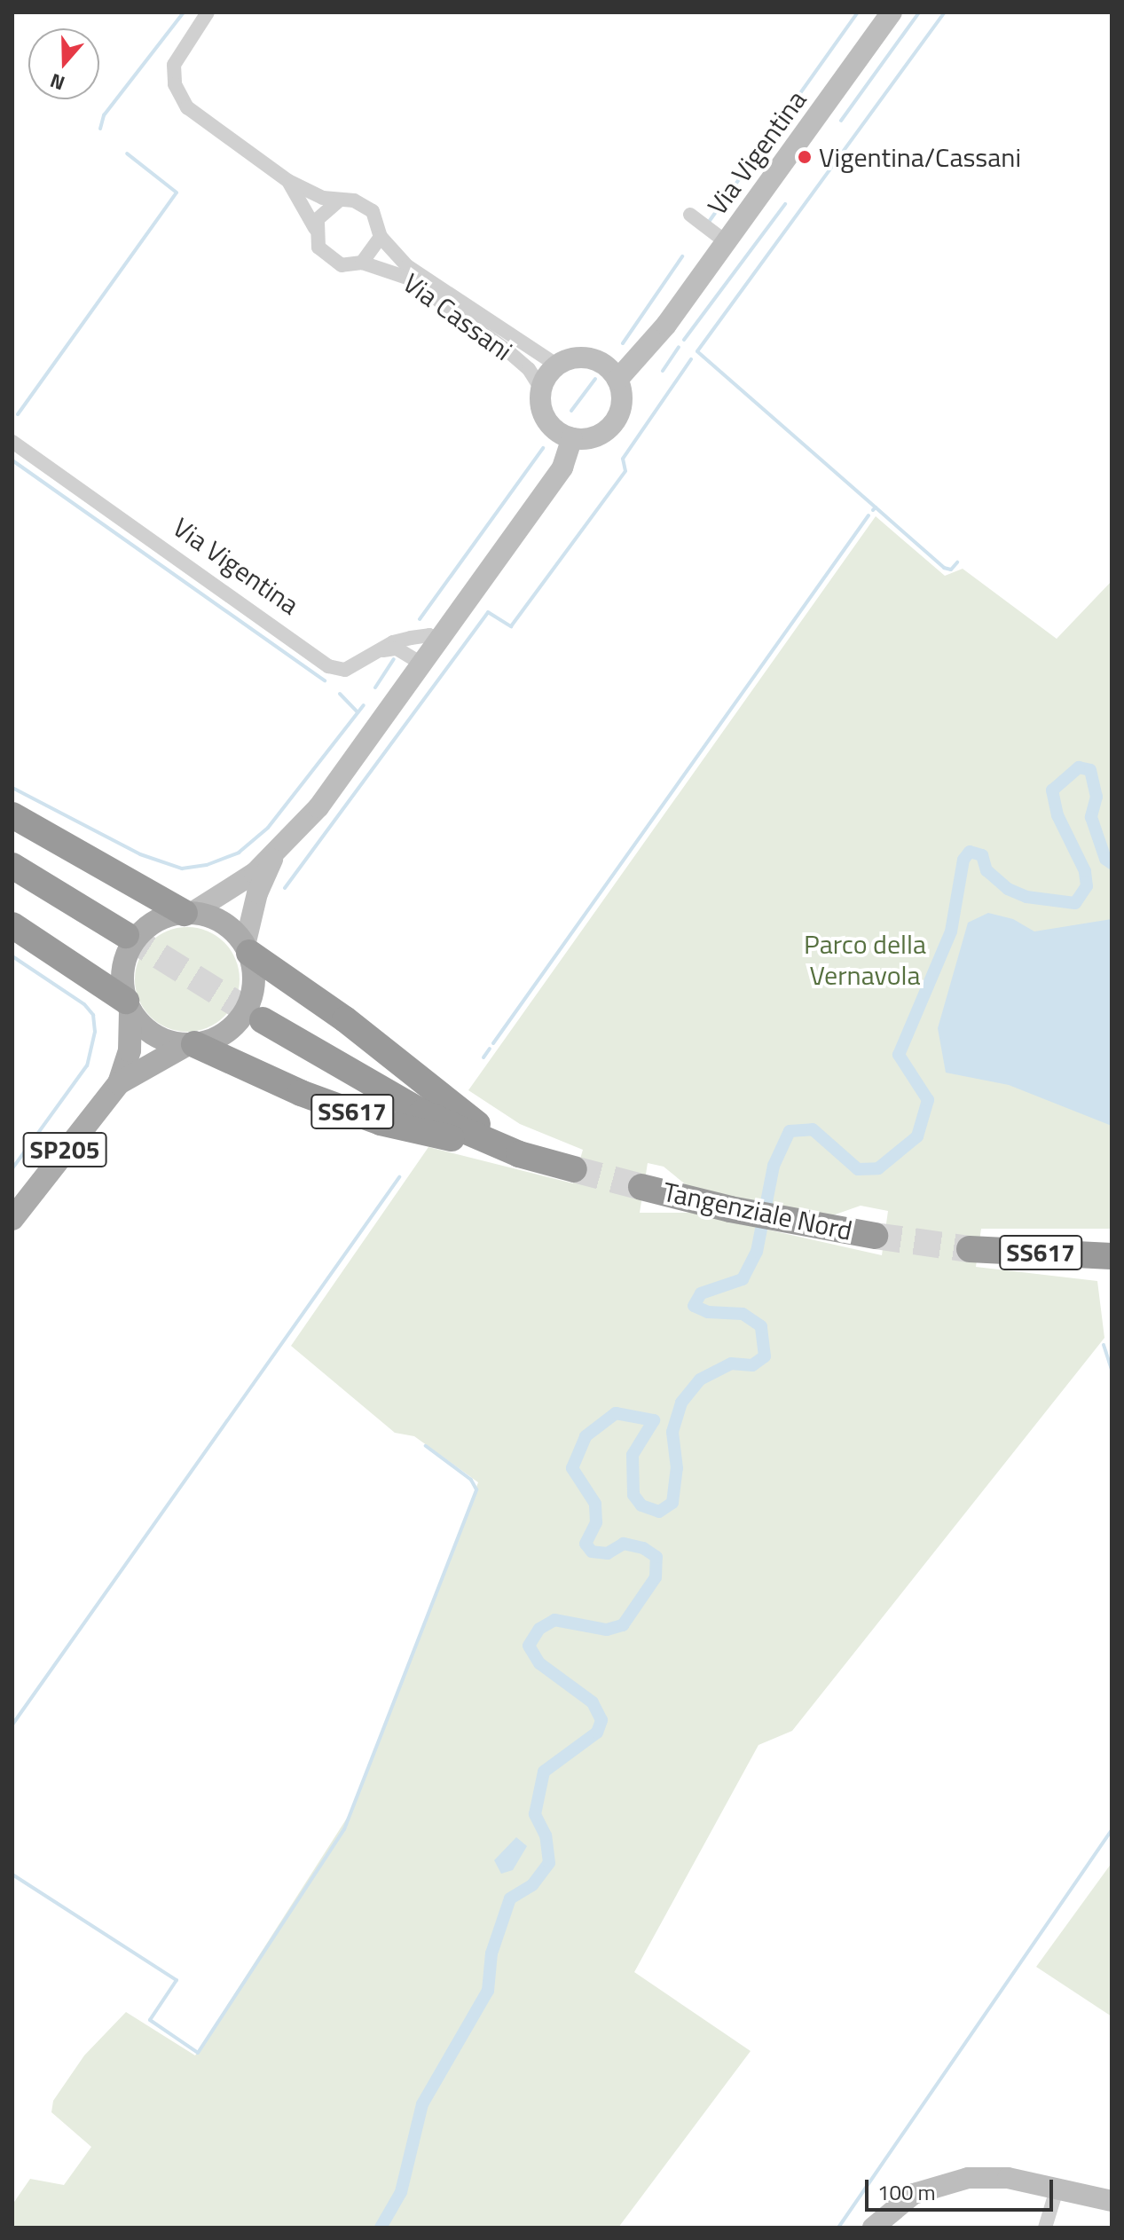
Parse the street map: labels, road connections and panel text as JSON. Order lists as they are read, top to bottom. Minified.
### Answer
{"streets":{"highway":["SS617","Tangenziale Nord"],"main road":["SP205"],"street":["Via Vigentina","Via Cassani"]},"crossings":[["Via Vigentina","Via Cassani"],["SS617","SP205"]],"parks":["Parco della Vernavola"],"places":["Vigentina/Cassani"],"scale_bar":"100 m","north":"bottom"}
